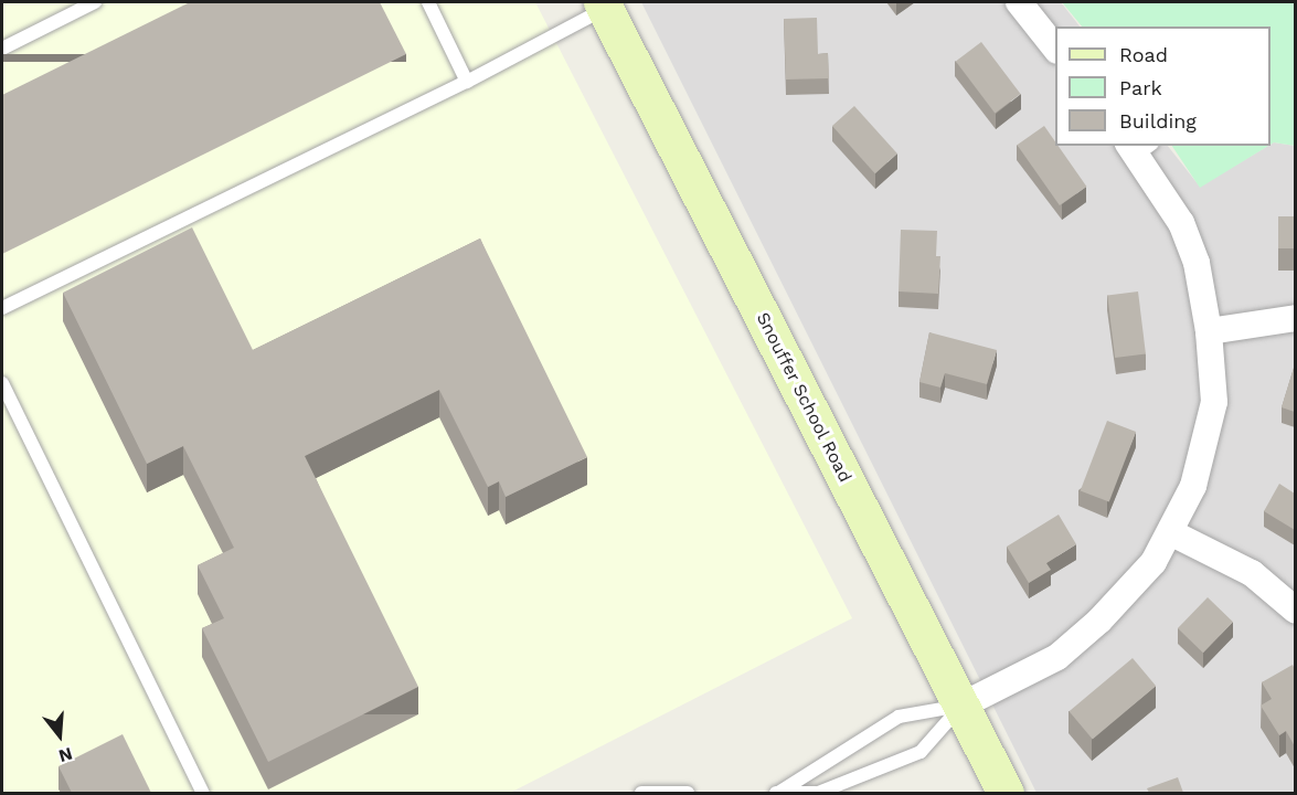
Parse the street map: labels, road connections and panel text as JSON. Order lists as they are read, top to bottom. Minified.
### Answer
{"streets":{"main road":["Snouffer School Road"]},"legend":["Road","Park","Building"],"north":"bottom"}
